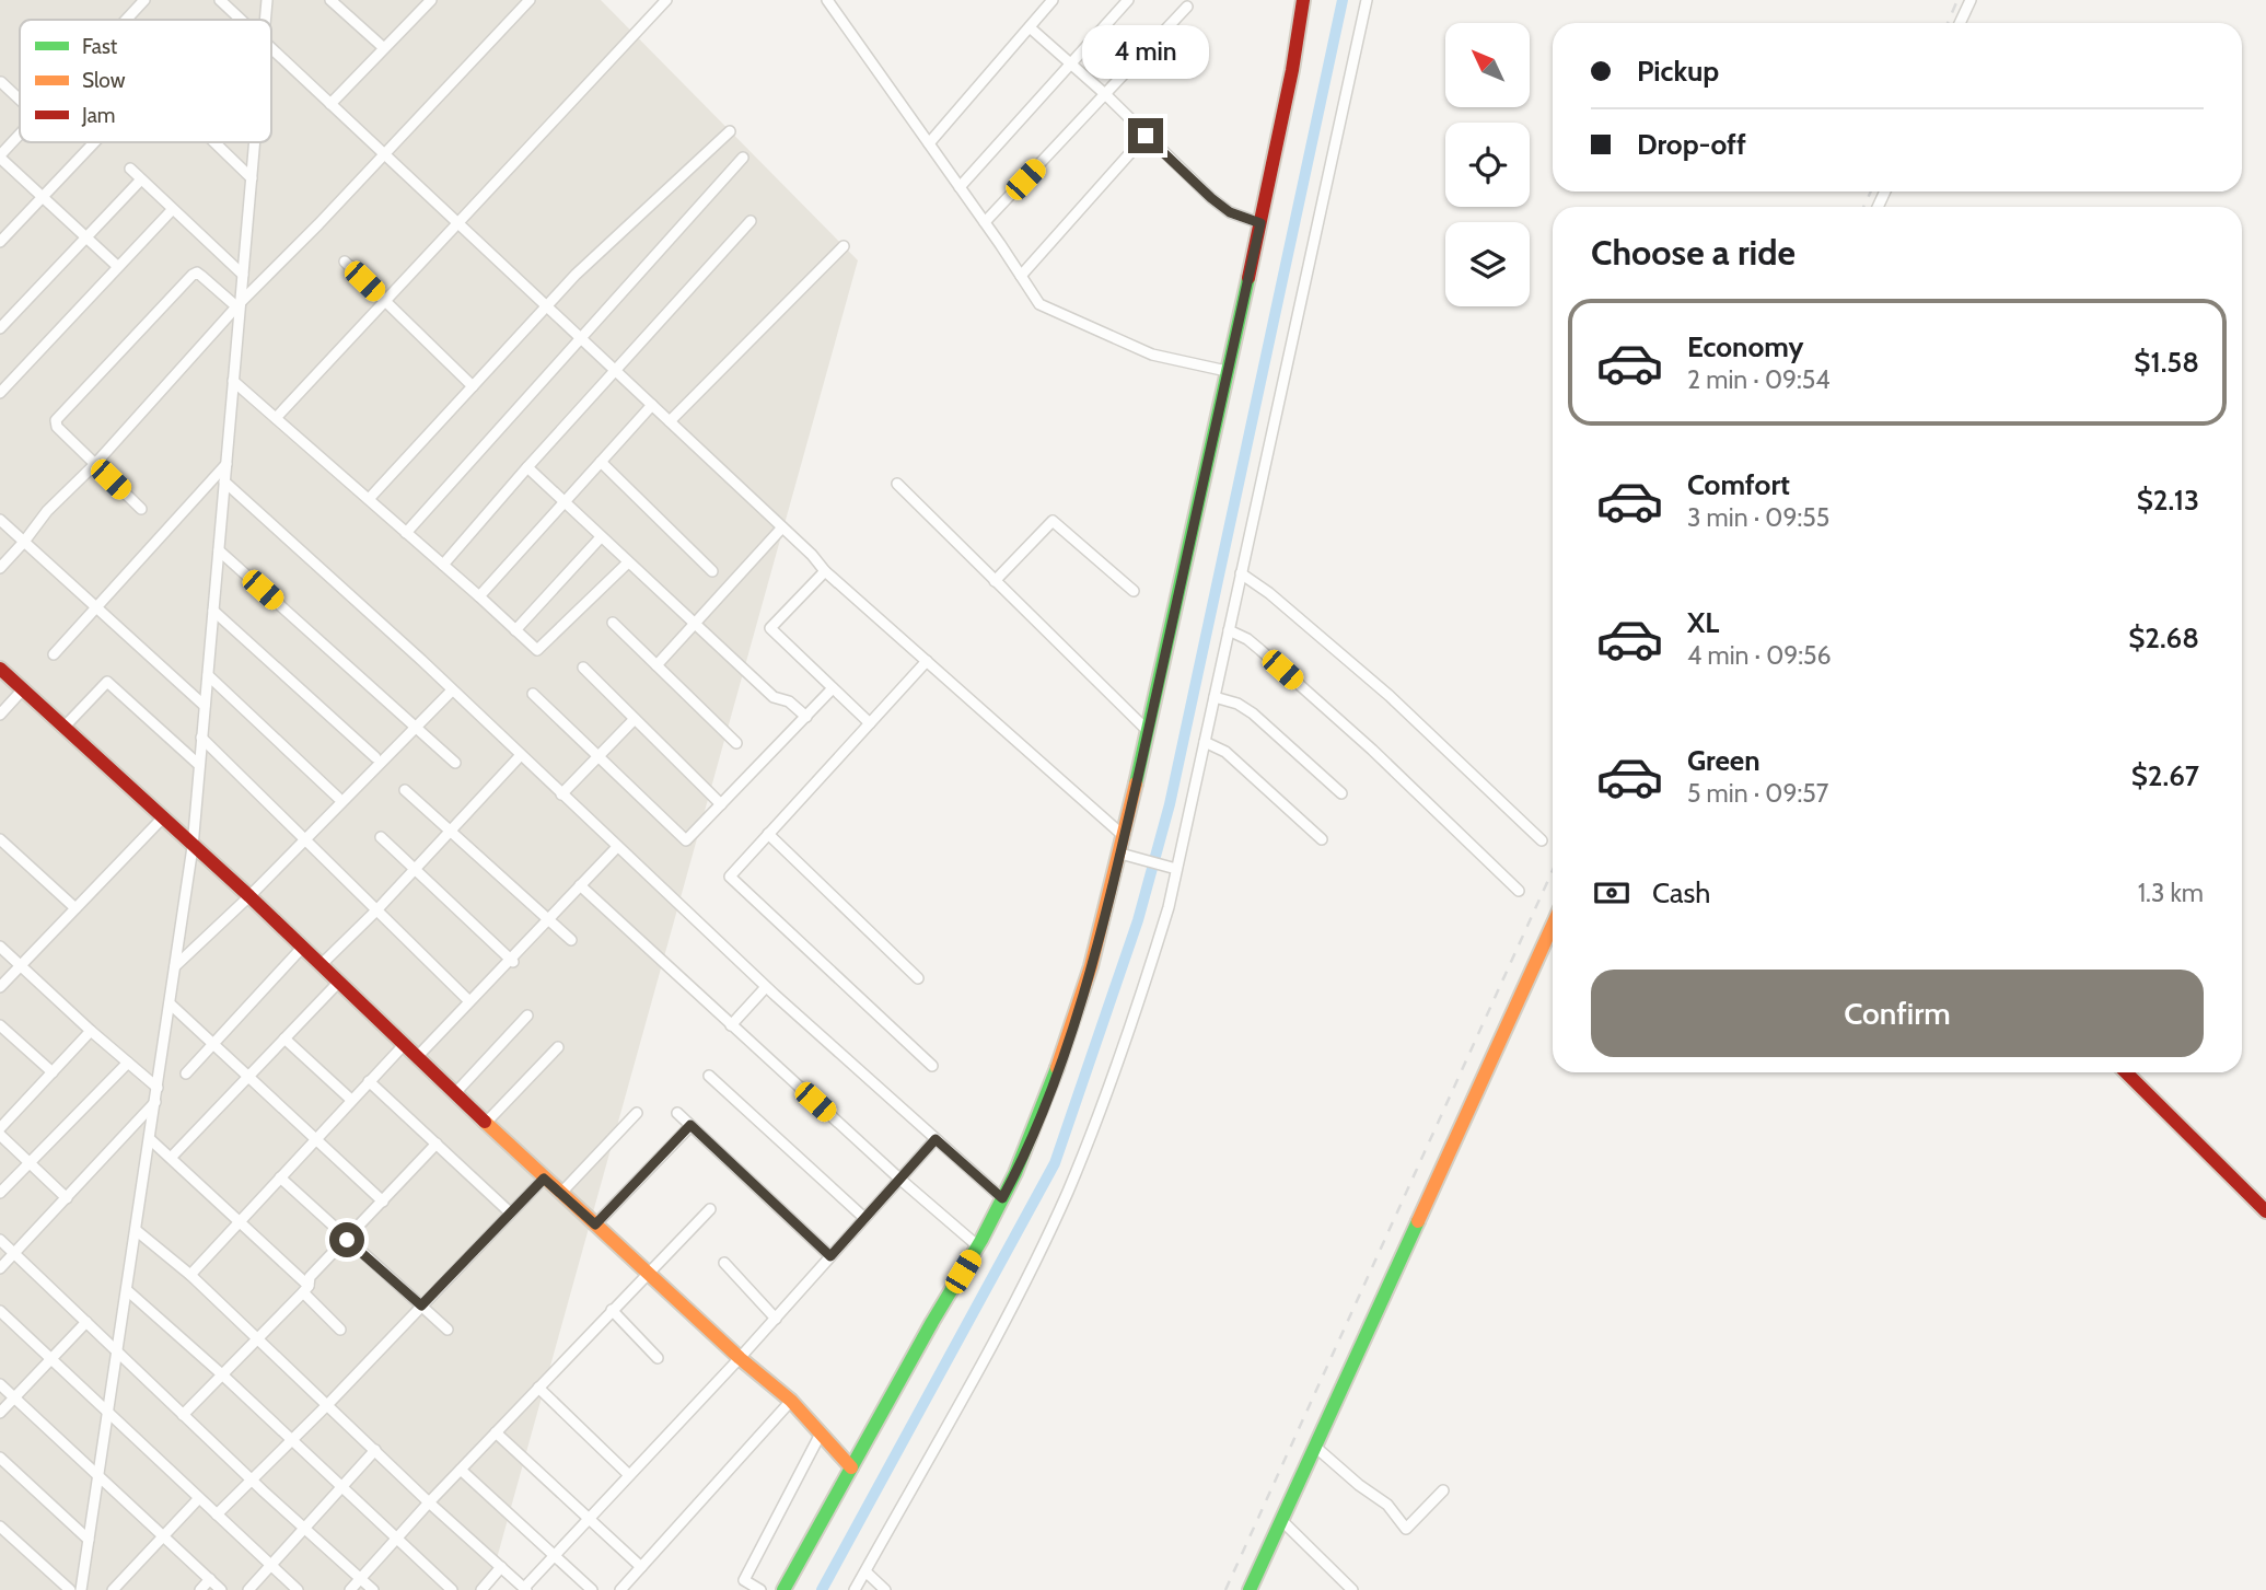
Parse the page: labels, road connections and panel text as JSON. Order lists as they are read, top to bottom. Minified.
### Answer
{"legend":["Fast","Slow","Jam"],"north":"top left","page":{"banner":["Pickup","Drop-off"],"bubble":"4 min","heading":"Choose a ride","list":[{"name":"Economy","note":"2 min · 09:54","value":"$1.58"},{"name":"Comfort","note":"3 min · 09:55","value":"$2.13"},{"name":"XL","note":"4 min · 09:56","value":"$2.68"},{"name":"Green","note":"5 min · 09:57","value":"$2.67"}],"pay":["Cash","1.3 km"],"buttons":"Confirm"}}
